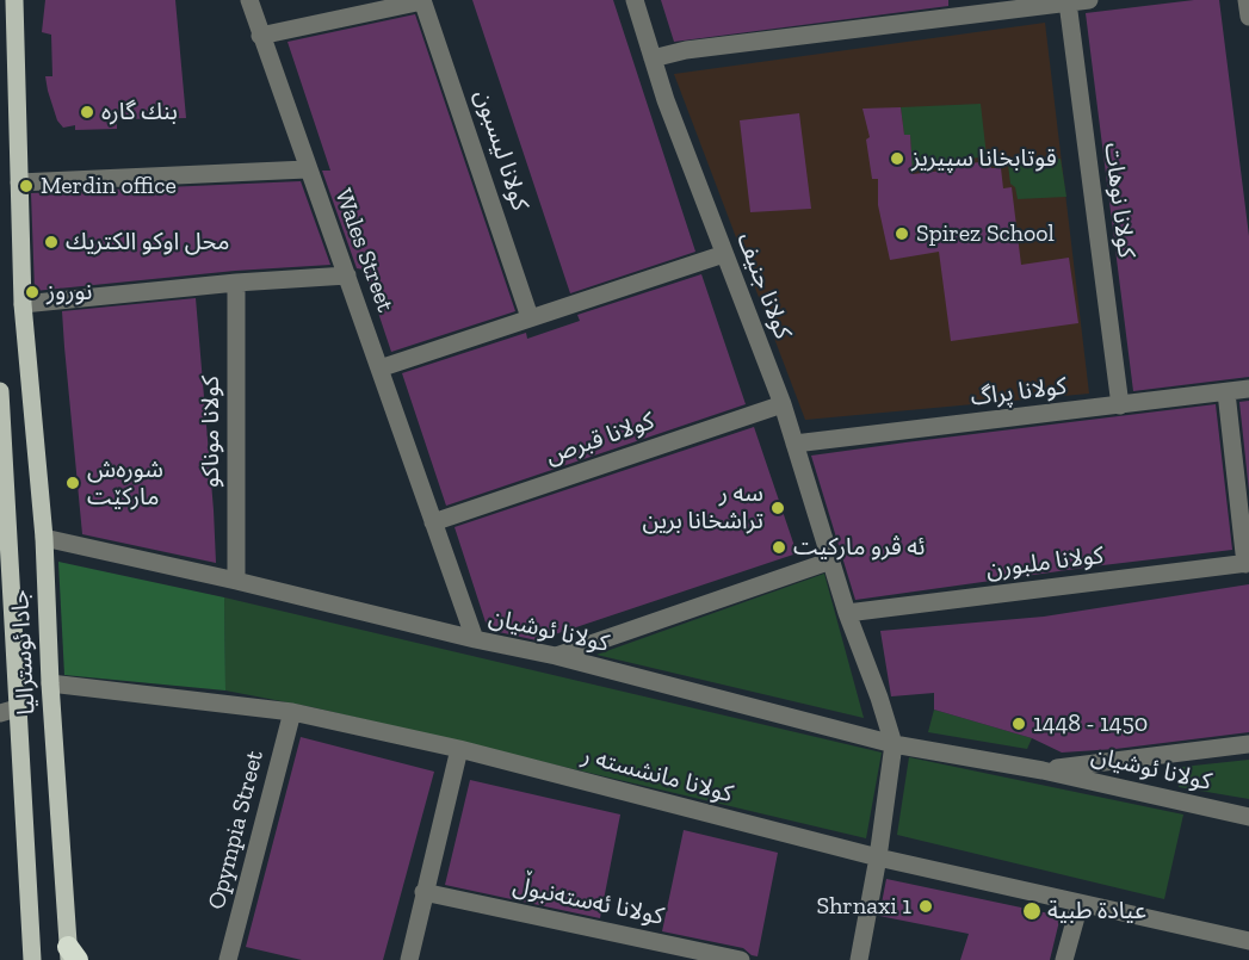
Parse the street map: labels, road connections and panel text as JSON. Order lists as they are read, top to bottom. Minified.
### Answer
{"streets":{"main road":["جادا ئوسترالیا"],"street":["كولانا ليسبون","كولانا نوهات","Wales Street","كولانا جنيف","كولانا پراگ","كولانا موناكو","كولانا قبرص","كولانا ملبورن","كولانا ئوشيان","كولانا مانشسته ر","Opympia Street","كولانا ئەستەنبوڵ"]},"crossings":[["كولانا نوهات","كولانا پراگ"],["Wales Street","كولانا قبرص"],["Wales Street","كولانا ئوشيان"],["كولانا جنيف","كولانا پراگ"],["كولانا جنيف","كولانا قبرص"],["كولانا جنيف","كولانا ملبورن"],["كولانا جنيف","كولانا ئوشيان"],["كولانا جنيف","كولانا مانشسته ر"],["كولانا موناكو","كولانا ئوشيان"],["كولانا ئوشيان","جادا ئوسترالیا"],["جادا ئوسترالیا","كولانا مانشسته ر"],["كولانا مانشسته ر","Opympia Street"]],"places":["بنك گاره","قوتابخانا سپيريز","Merdin office","Spirez School","محل اوكو الكتريك","نوروز","شوره‌ش ماركێت","سه ر تراشخانا برين","ئه ڤرو ماركيت","1448 - 1450","Shrnaxi 1","عيادة طبية"]}
